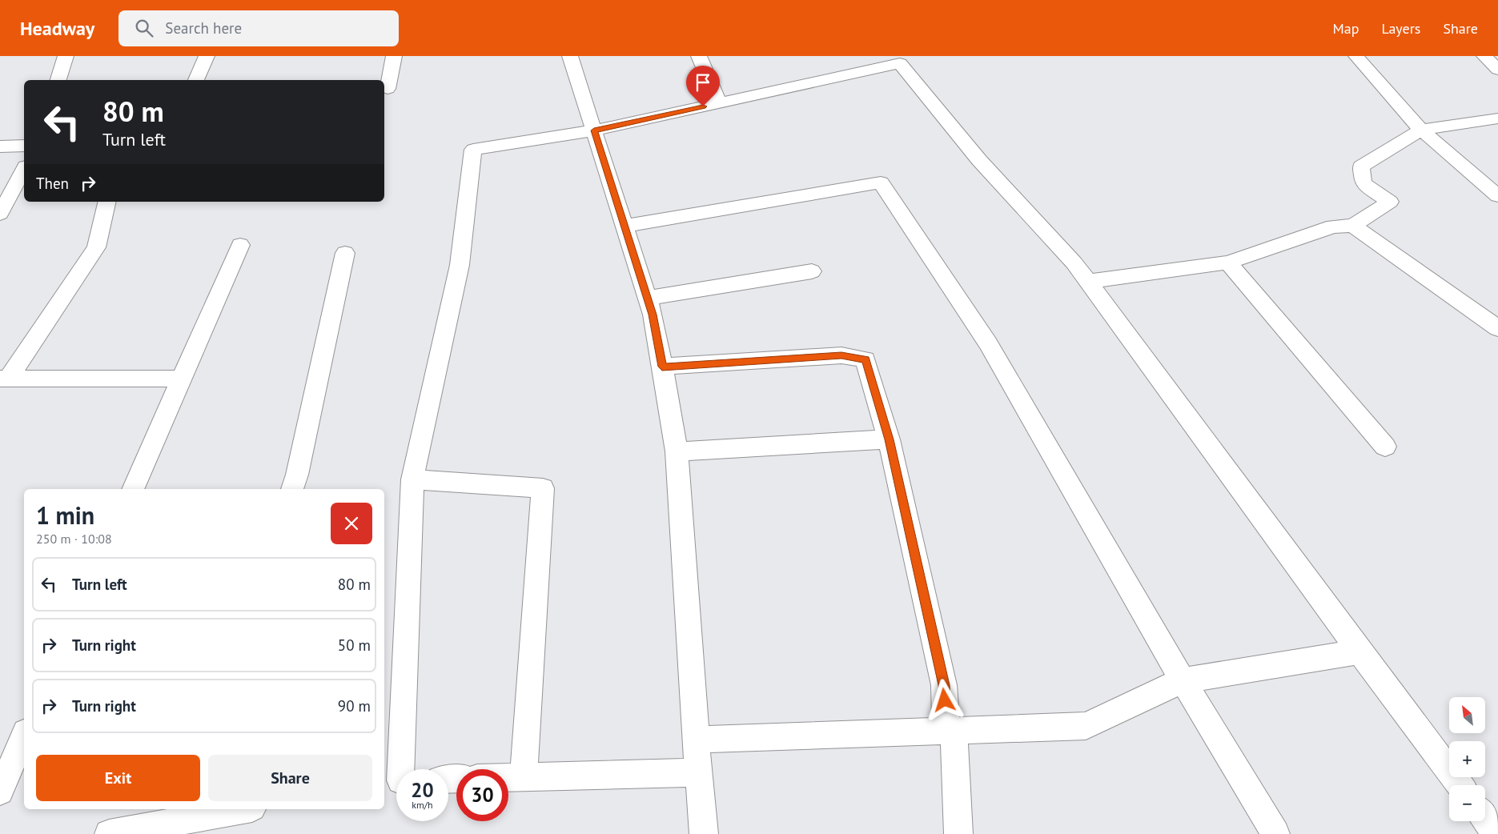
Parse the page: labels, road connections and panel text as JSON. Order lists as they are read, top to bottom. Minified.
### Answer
{"north":"top left","page":{"header":"Headway","search":"Search here","nav":["Map","Layers","Share"],"turn":["80 m","Turn left"],"then":"Then","heading":["1 min","250 m · 10:08"],"list":[{"name":"Turn left","value":"80 m"},{"name":"Turn right","value":"50 m"},{"name":"Turn right","value":"90 m"}],"map_buttons":["+","−"],"buttons":["Exit","Share"],"speed":"20 km/h","limit":"30"}}
